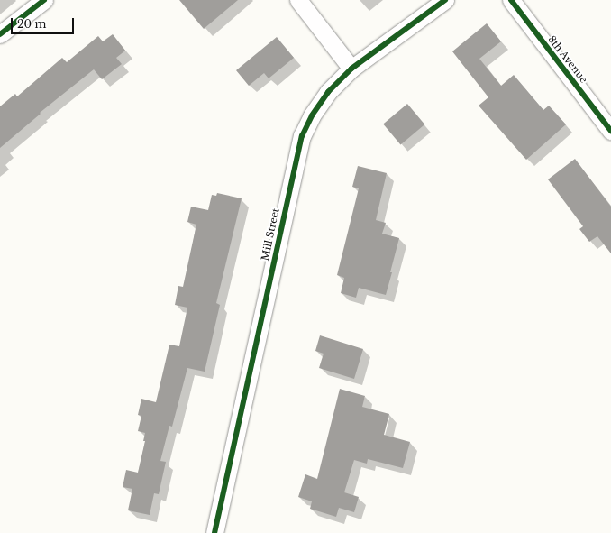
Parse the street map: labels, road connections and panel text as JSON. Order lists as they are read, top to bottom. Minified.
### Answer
{"streets":{"street":["8th Avenue","Mill Street"]},"scale_bar":"20 m"}
